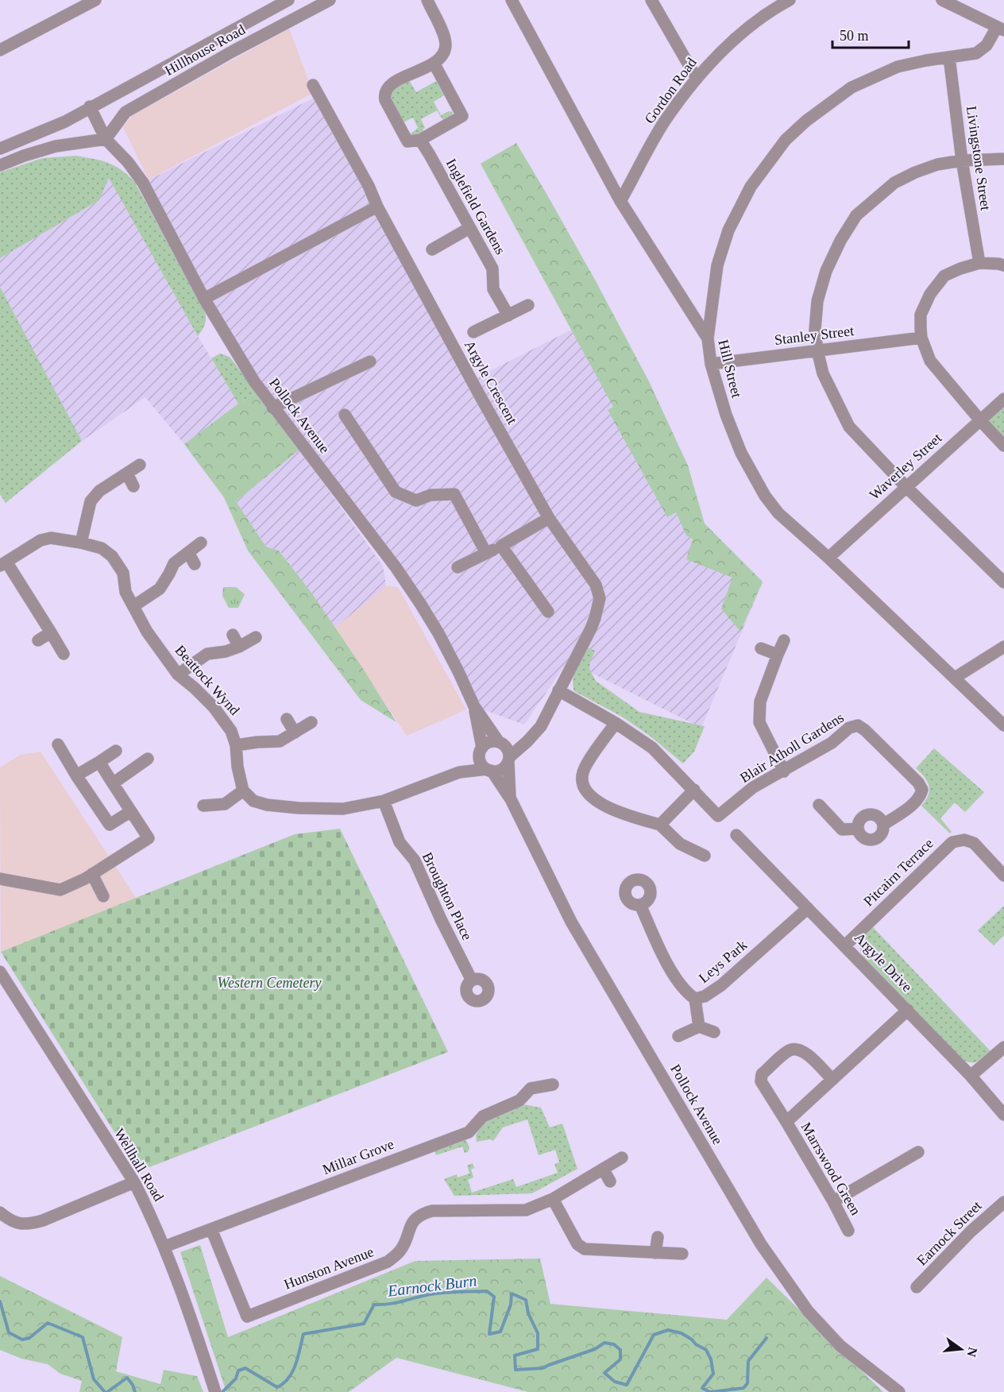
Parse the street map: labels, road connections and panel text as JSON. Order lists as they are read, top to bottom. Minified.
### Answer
{"streets":{"street":["Hillhouse Road","Gordon Road","Livingstone Street","Inglefield Gardens","Stanley Street","Hill Street","Argyle Crescent","Pollock Avenue","Waverley Street","Beattock Wynd","Blair Atholl Gardens","Pitcairn Terrace","Broughton Place","Leys Park","Argyle Drive","Millar Grove","Wellhall Road","Marrswood Green","Earnock Street","Hunston Avenue"]},"crossings":[["Hillhouse Road","Pollock Avenue"],["Gordon Road","Hill Street"],["Stanley Street","Hill Street"],["Hill Street","Waverley Street"],["Argyle Crescent","Pollock Avenue"],["Pitcairn Terrace","Argyle Drive"],["Leys Park","Argyle Drive"],["Argyle Drive","Marrswood Green"],["Millar Grove","Wellhall Road"],["Millar Grove","Hunston Avenue"]],"water":["Earnock Burn"],"parks":["Western Cemetery"],"scale_bar":"50 m","north":"right"}
